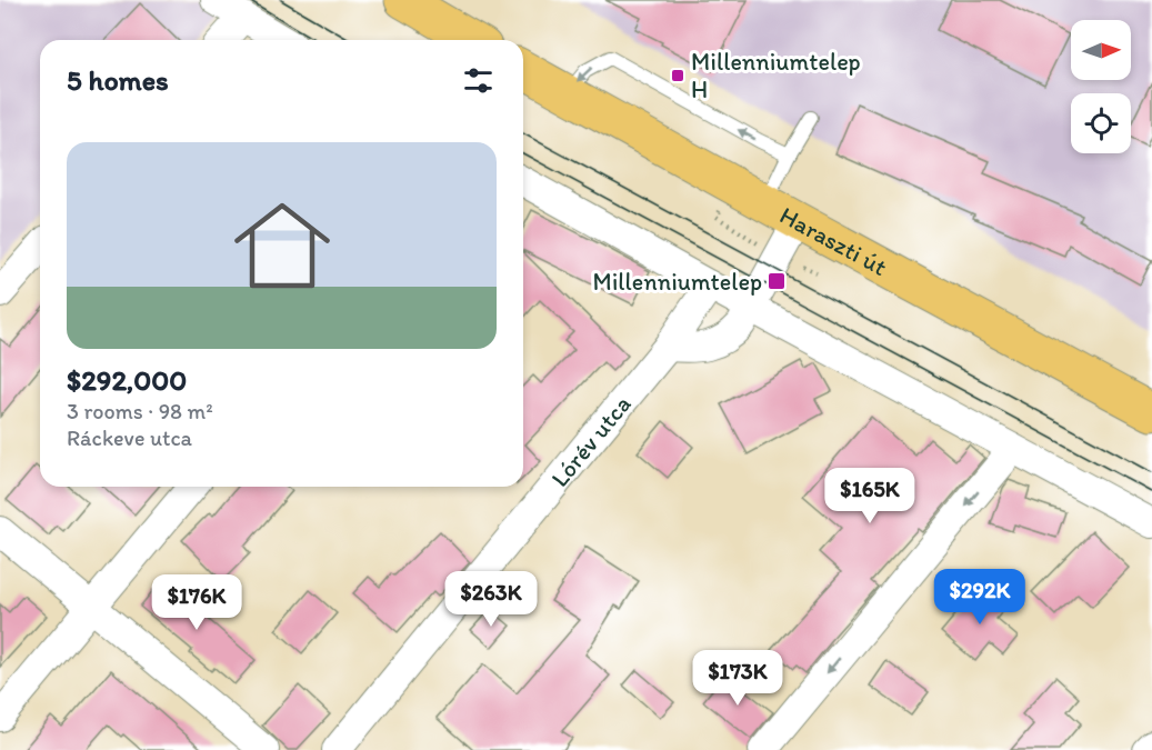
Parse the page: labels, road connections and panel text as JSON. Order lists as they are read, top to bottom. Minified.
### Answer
{"streets":{"main road":["Haraszti út"],"street":["Lórév utca"]},"places":{"transit":["Millenniumtelep H","Millenniumtelep"]},"north":"right","page":{"heading":"5 homes","list":[{"name":"$292,000","note":"3 rooms · 98 m² · Ráckeve utca"}],"price":["$165K","$292K","$263K","$176K","$173K"]}}
